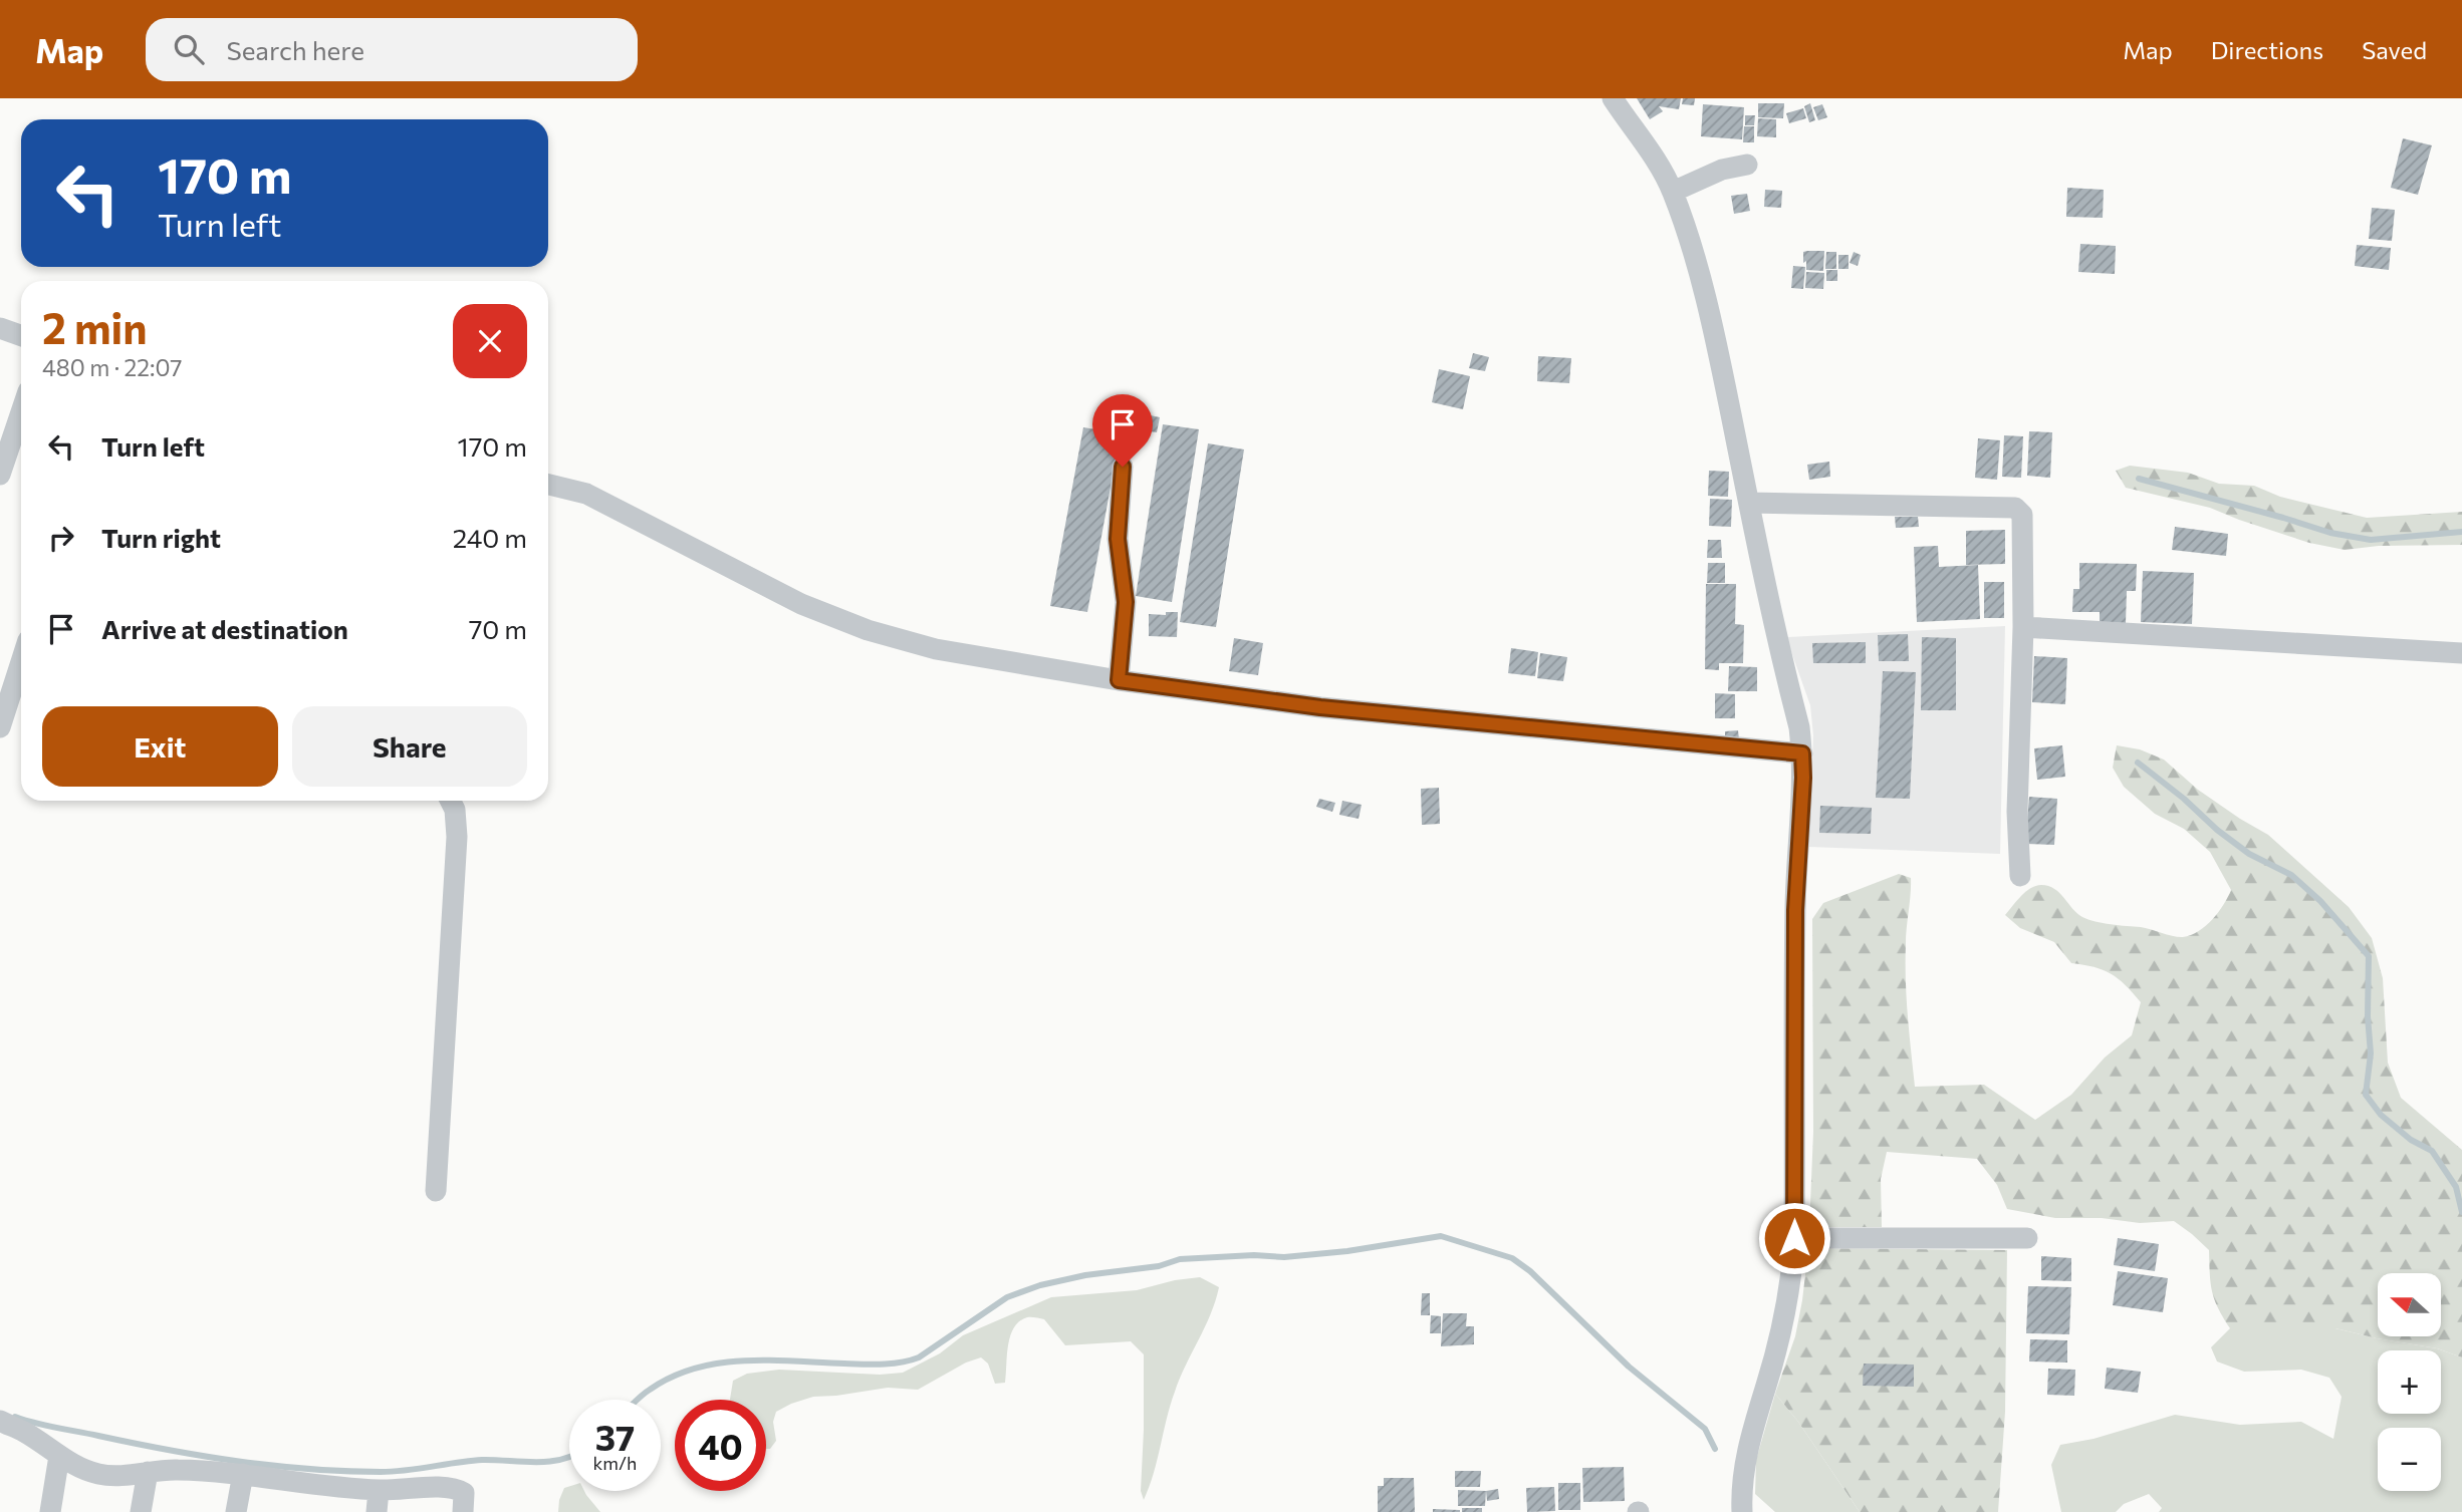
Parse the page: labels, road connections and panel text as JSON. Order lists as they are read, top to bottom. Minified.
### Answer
{"north":"left","page":{"header":"Map","search":"Search here","nav":["Map","Directions","Saved"],"turn":["170 m","Turn left"],"heading":["2 min","480 m · 22:07"],"list":[{"name":"Turn left","value":"170 m"},{"name":"Turn right","value":"240 m"},{"name":"Arrive at destination","value":"70 m"}],"buttons":["Exit","Share"],"map_buttons":["+","−"],"speed":"37 km/h","limit":"40"}}
